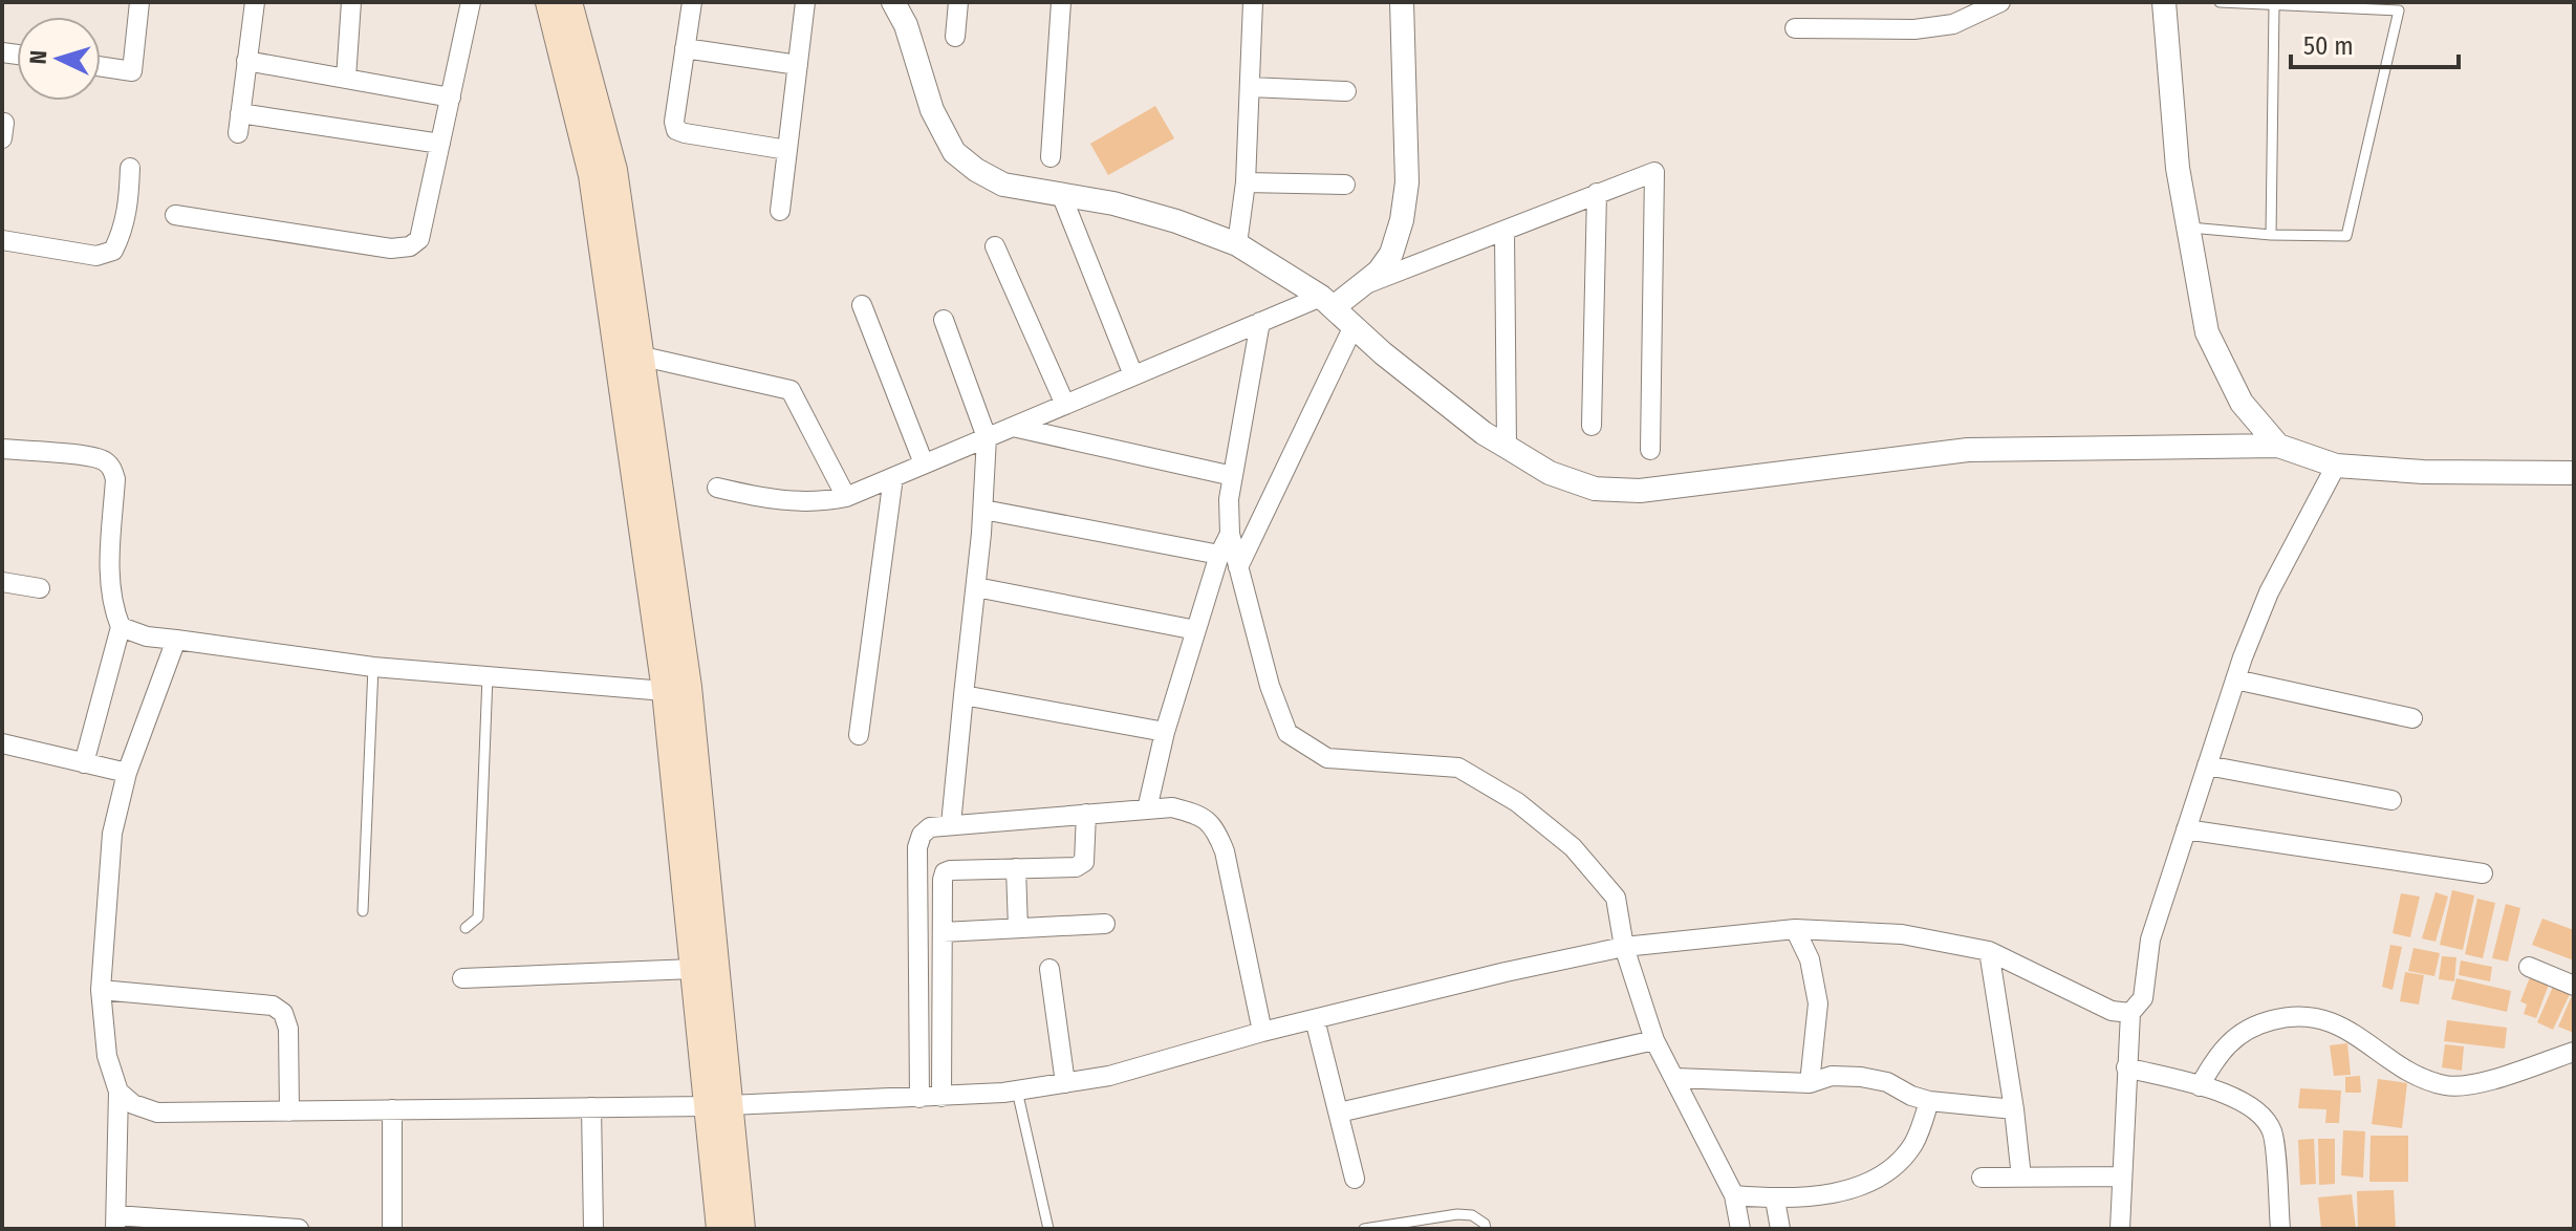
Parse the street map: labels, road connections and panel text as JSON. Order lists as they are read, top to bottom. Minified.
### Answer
{"scale_bar":"50 m","north":"left"}
